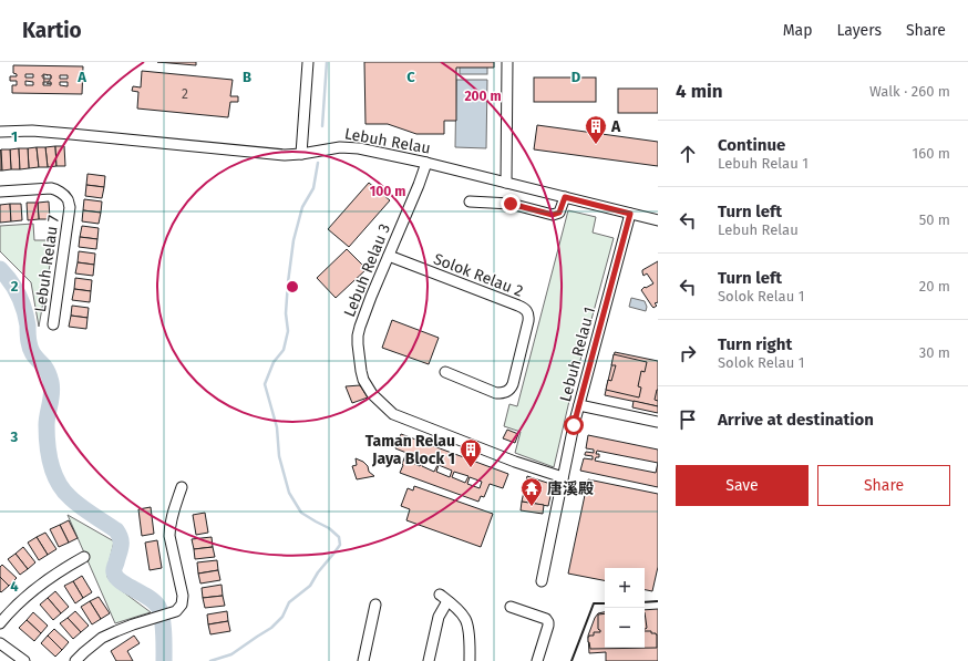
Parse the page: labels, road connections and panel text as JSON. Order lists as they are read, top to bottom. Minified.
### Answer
{"streets":{"street":["Lebuh Relau","Lebuh Relau 7","Lebuh Relau 3","Solok Relau 2","Lebuh Relau 1"]},"crossings":[["Lebuh Relau","Lebuh Relau 3"],["Lebuh Relau","Lebuh Relau 1"],["Lebuh Relau 3","Solok Relau 2"],["Lebuh Relau 3","Lebuh Relau 1"]],"places":{"building":["A","Taman Relau Jaya Block 1"],"temple":["唐溪殿"]},"house_numbers":["12","2"],"page":{"header":"Kartio","nav":["Map","Layers","Share"],"heading":["4 min","Walk · 260 m"],"list":[["Continue","Lebuh Relau 1","160 m"],["Turn left","Lebuh Relau","50 m"],["Turn left","Solok Relau 1","20 m"],["Turn right","Solok Relau 1","30 m"],"Arrive at destination"],"buttons":["Save","Share"],"map_buttons":["+","−"]},"grid":{"columns":["A","B","C","D"],"rows":["1","2","3","4"]},"rings":["200 m","100 m"]}
